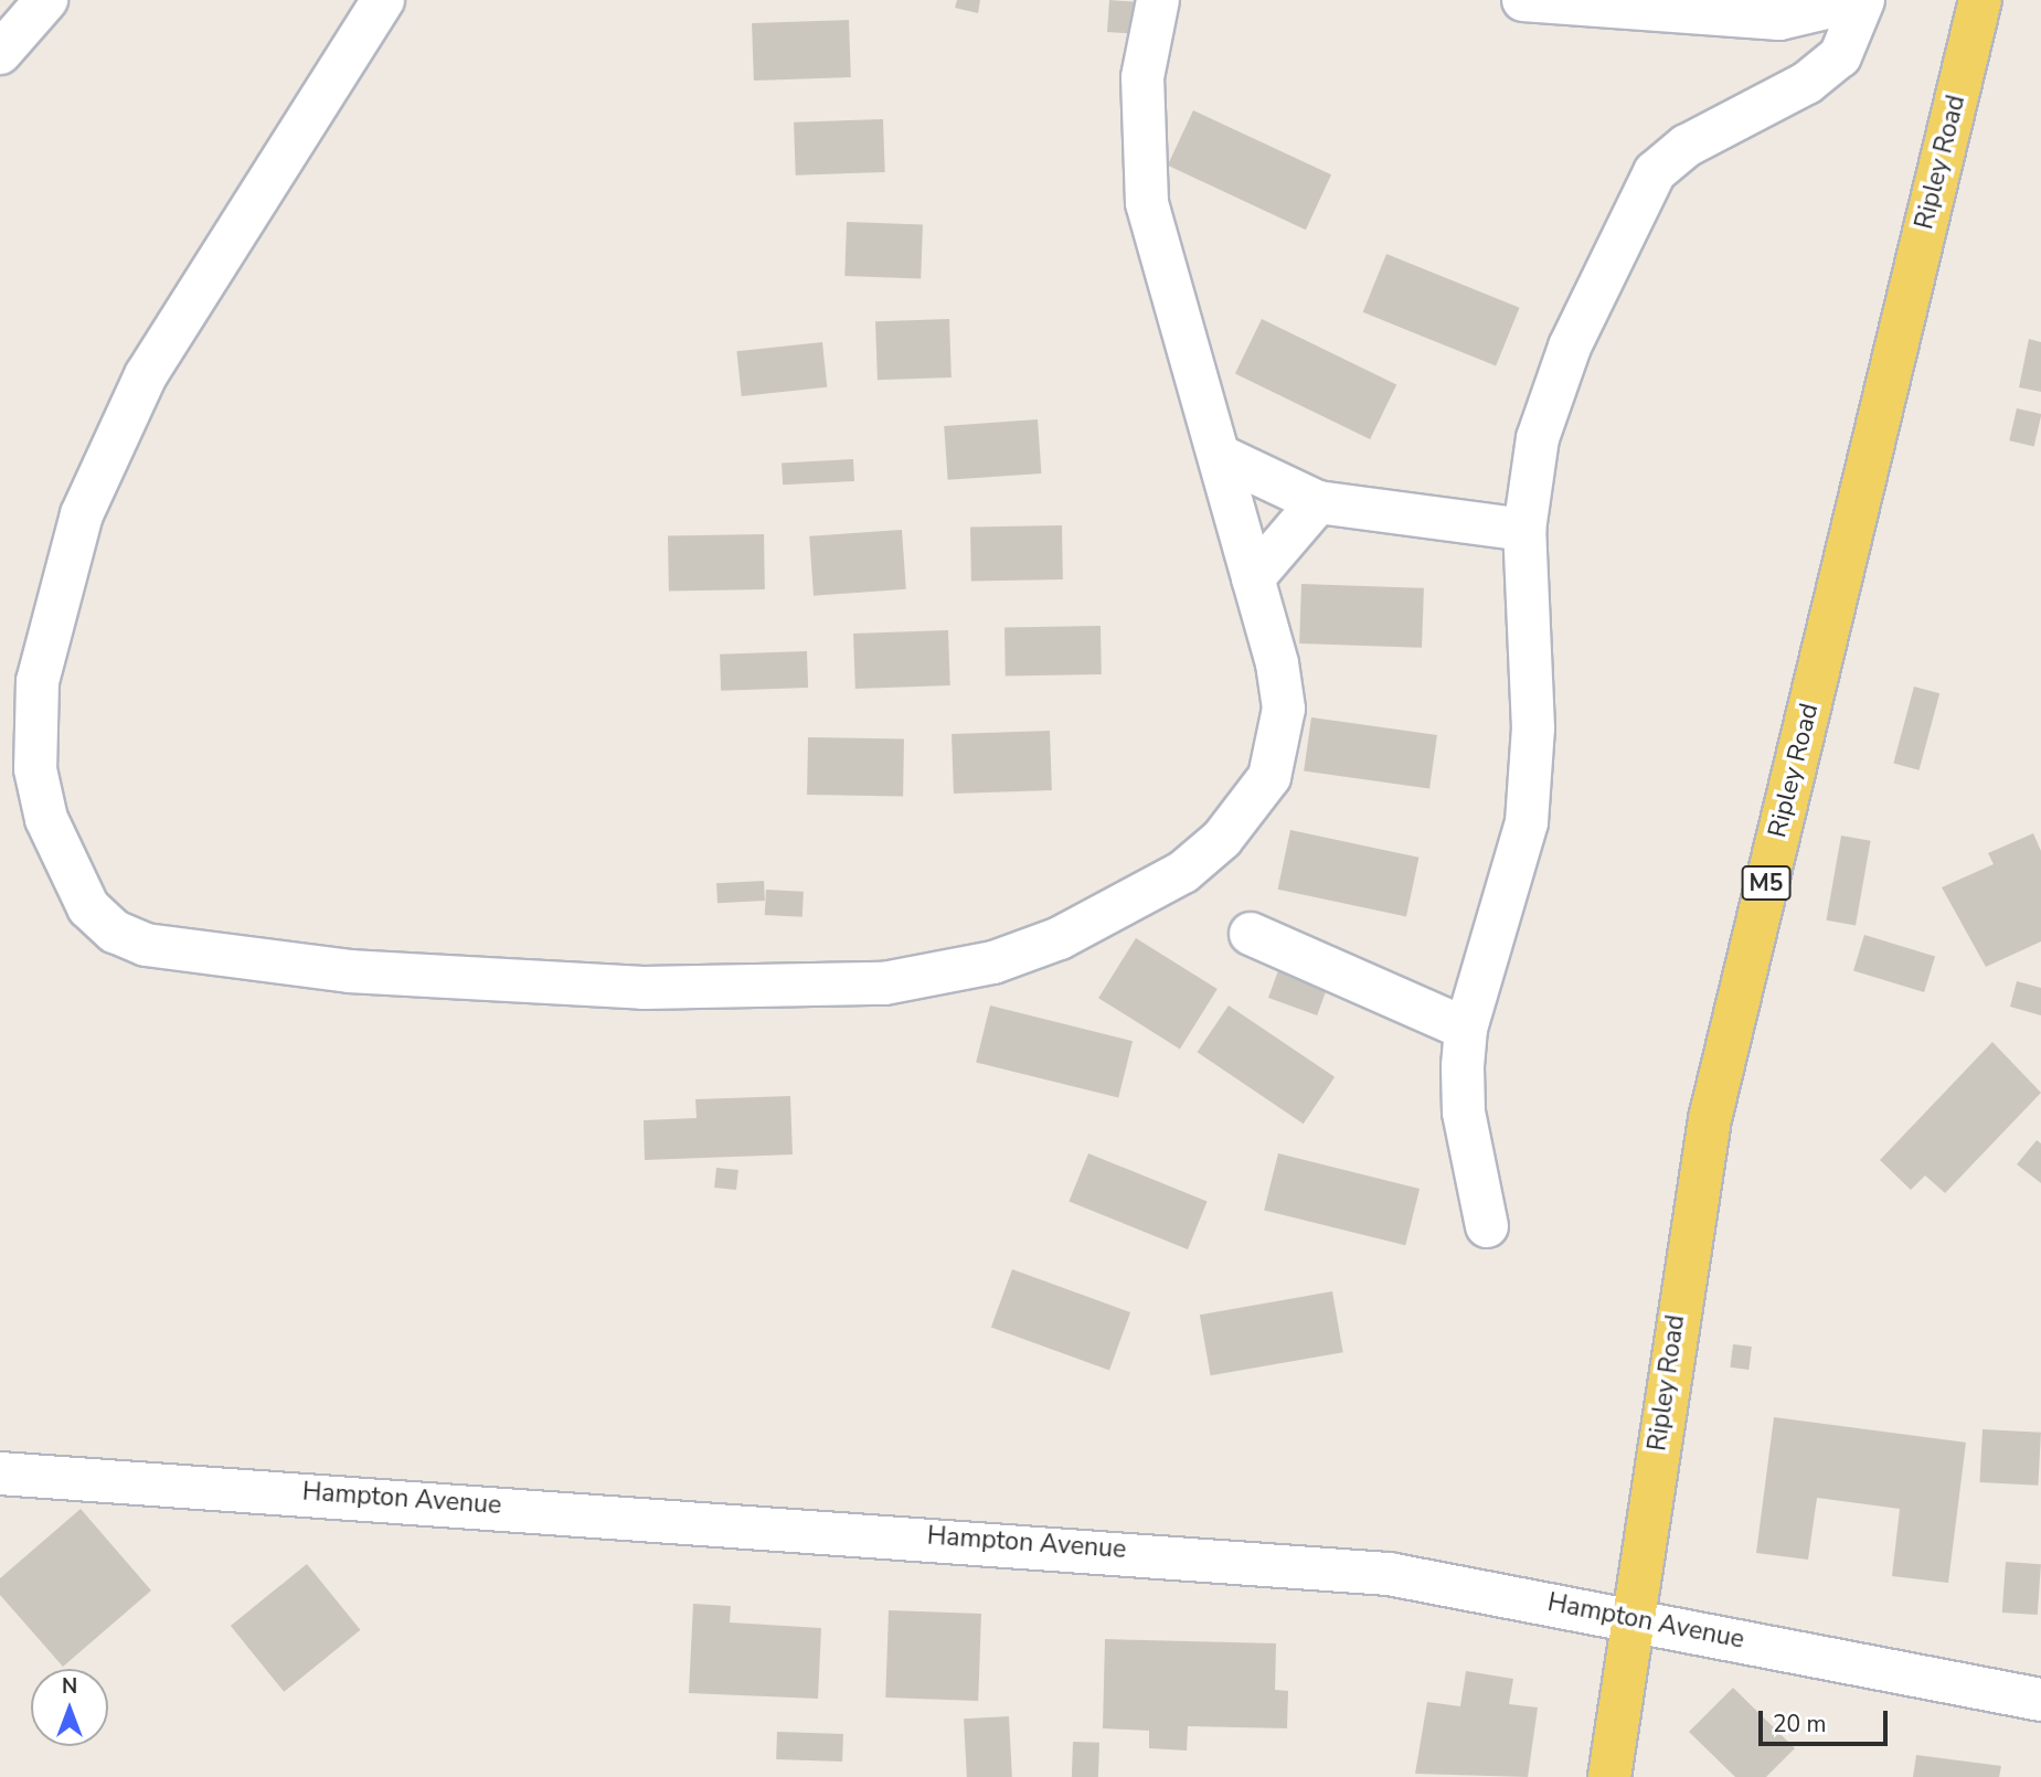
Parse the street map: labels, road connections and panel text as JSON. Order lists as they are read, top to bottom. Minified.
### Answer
{"streets":{"main road":["Ripley Road","M5"],"street":["Hampton Avenue"]},"crossings":[["Ripley Road","Hampton Avenue"]],"scale_bar":"20 m","north":"top"}
